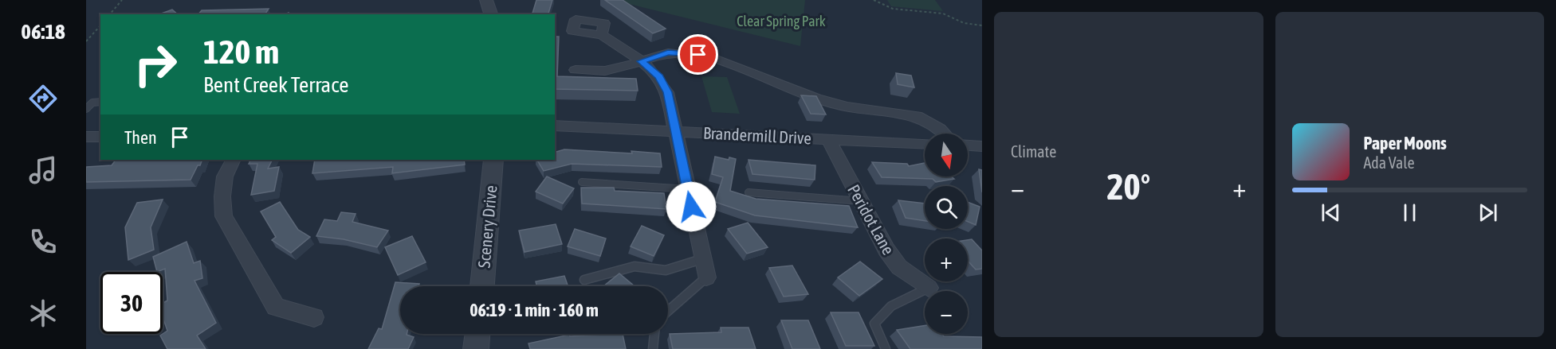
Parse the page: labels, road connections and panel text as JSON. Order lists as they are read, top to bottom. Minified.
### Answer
{"streets":{"street":["Brandermill Drive","Peridot Lane","Scenery Drive"]},"crossings":[["Brandermill Drive","Peridot Lane"]],"parks":["Clear Spring Park"],"north":"bottom","page":{"tabs":"06:18","tile":"Climate","turn":["120 m","Bent Creek Terrace"],"then":"Then","song":["Paper Moons","Ada Vale"],"map_buttons":["+","−"],"heat":["−","20°","+"],"limit":"30","trip":"06:19 · 1 min · 160 m"}}
